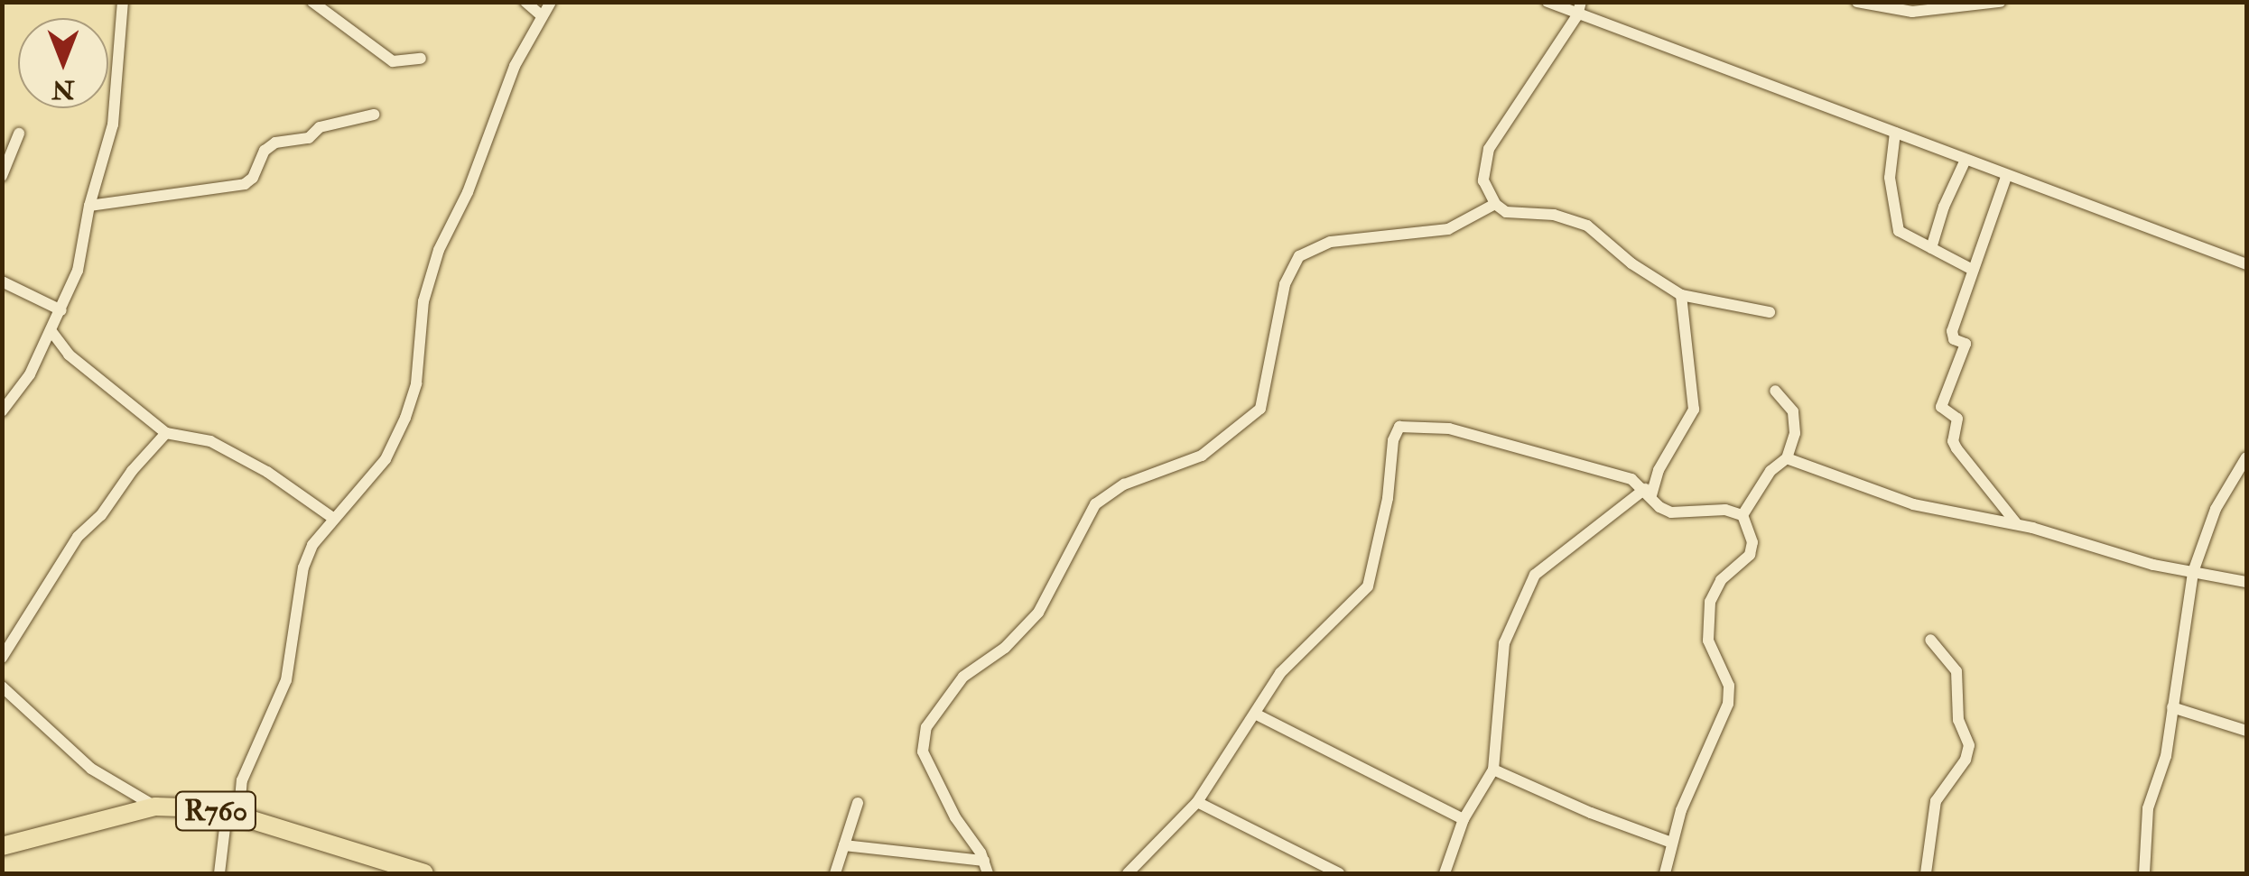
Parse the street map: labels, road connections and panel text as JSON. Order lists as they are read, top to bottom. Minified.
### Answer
{"streets":{"main road":["R760"]},"north":"bottom"}
